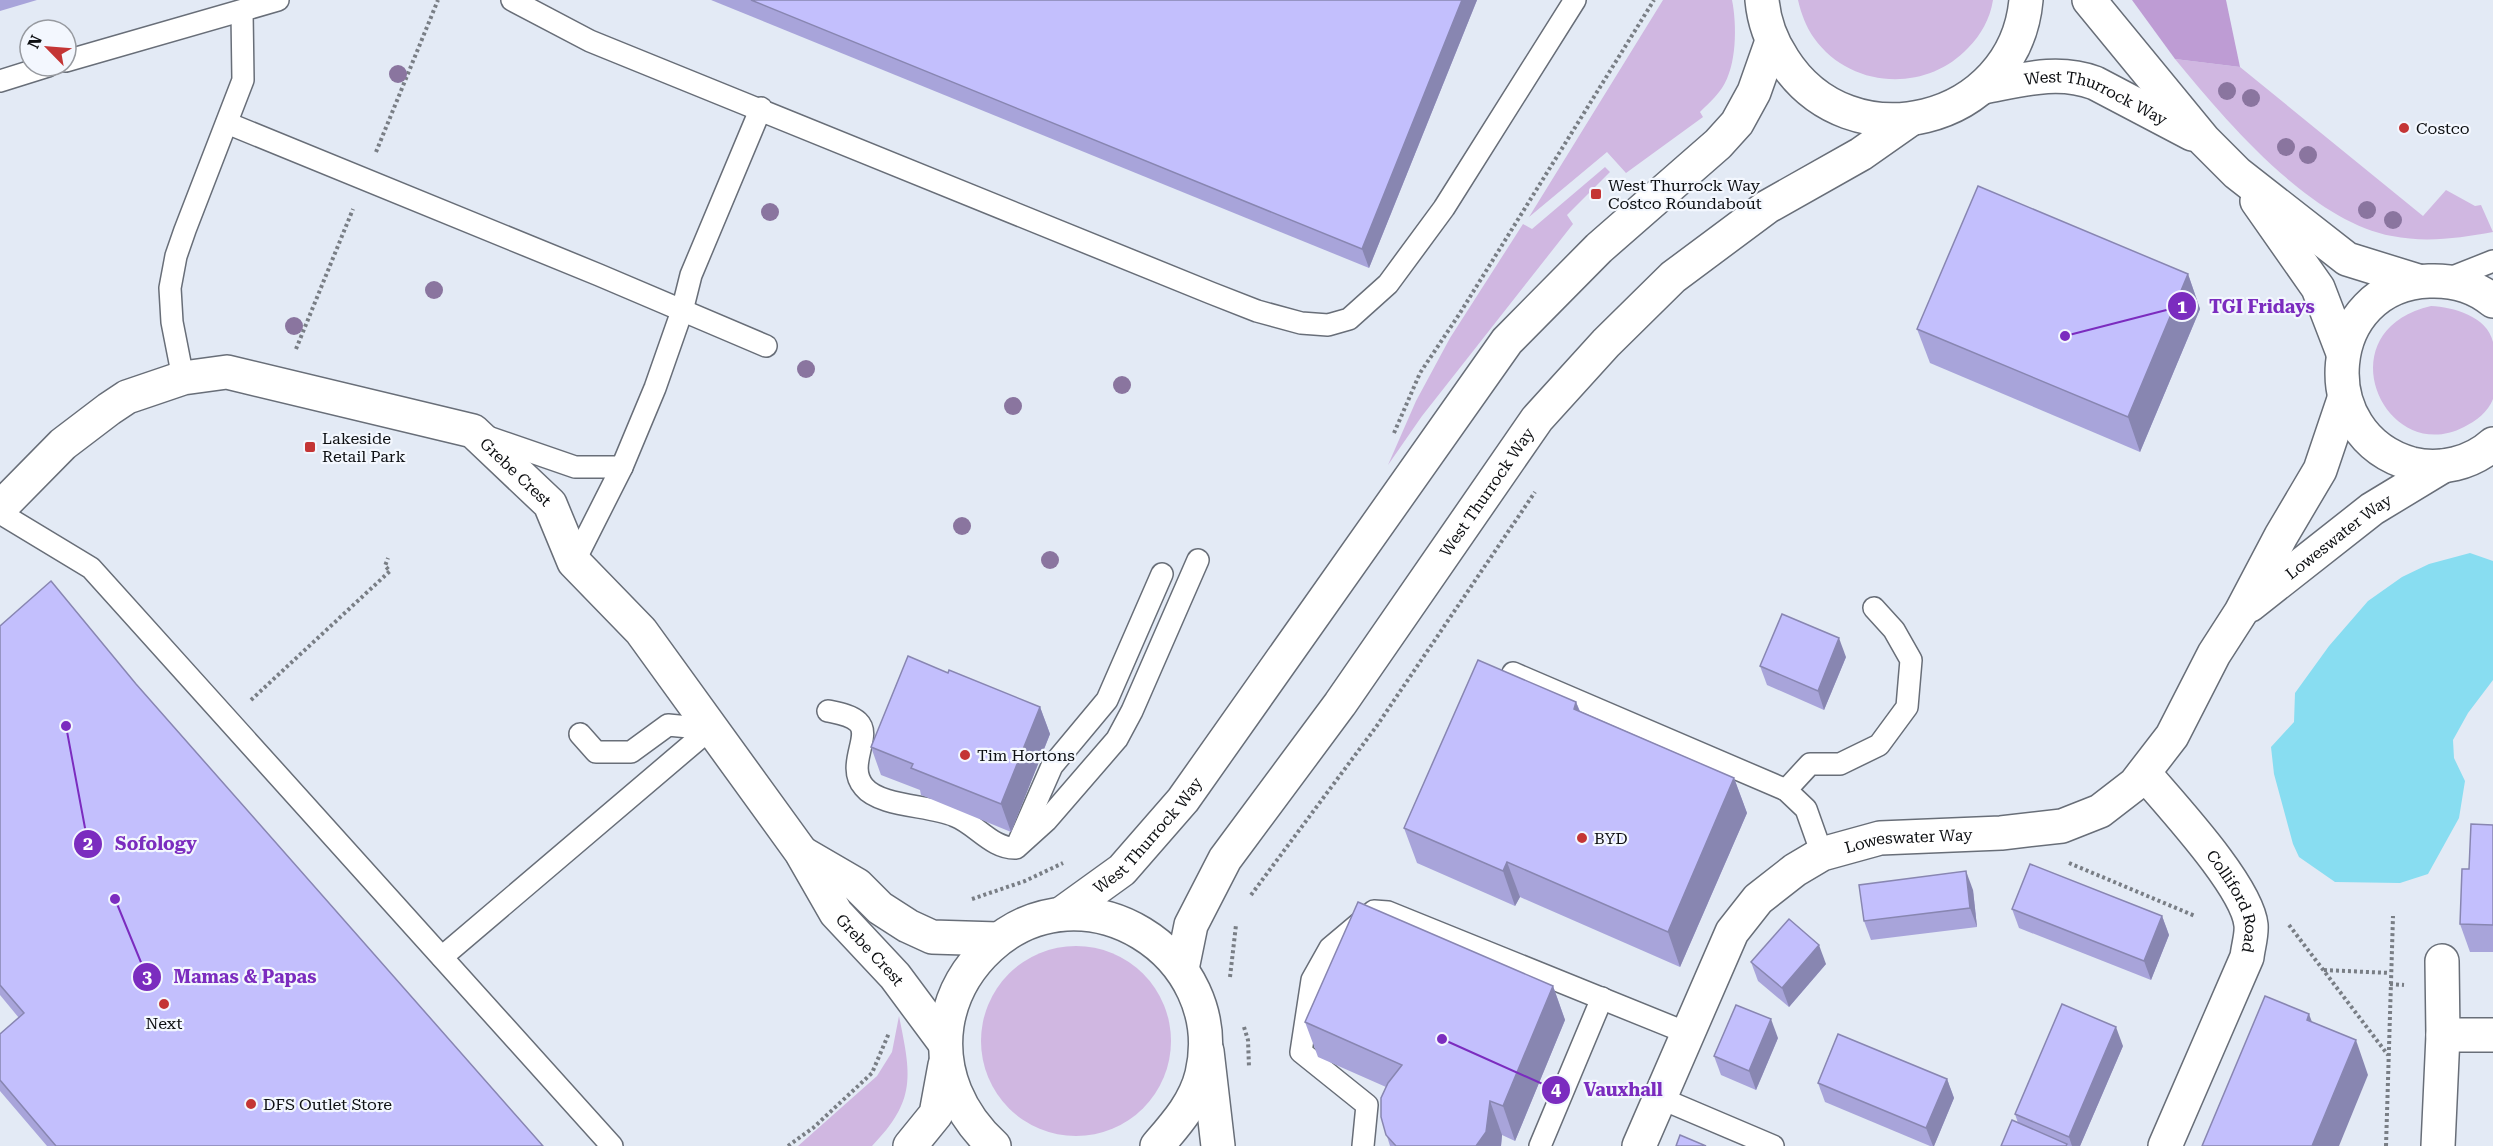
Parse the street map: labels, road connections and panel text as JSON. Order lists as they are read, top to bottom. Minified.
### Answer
{"streets":{"street":["West Thurrock Way","Grebe Crest","Loweswater Way","Colliford Road"]},"crossings":[["Loweswater Way","Colliford Road"]],"places":{"other":["Costco","TGI Fridays","Sofology","Tim Hortons","BYD","Mamas & Papas","Next","Vauxhall","DFS Outlet Store"],"transit":["West Thurrock Way Costco Roundabout","Lakeside Retail Park"]},"north":"top left"}
